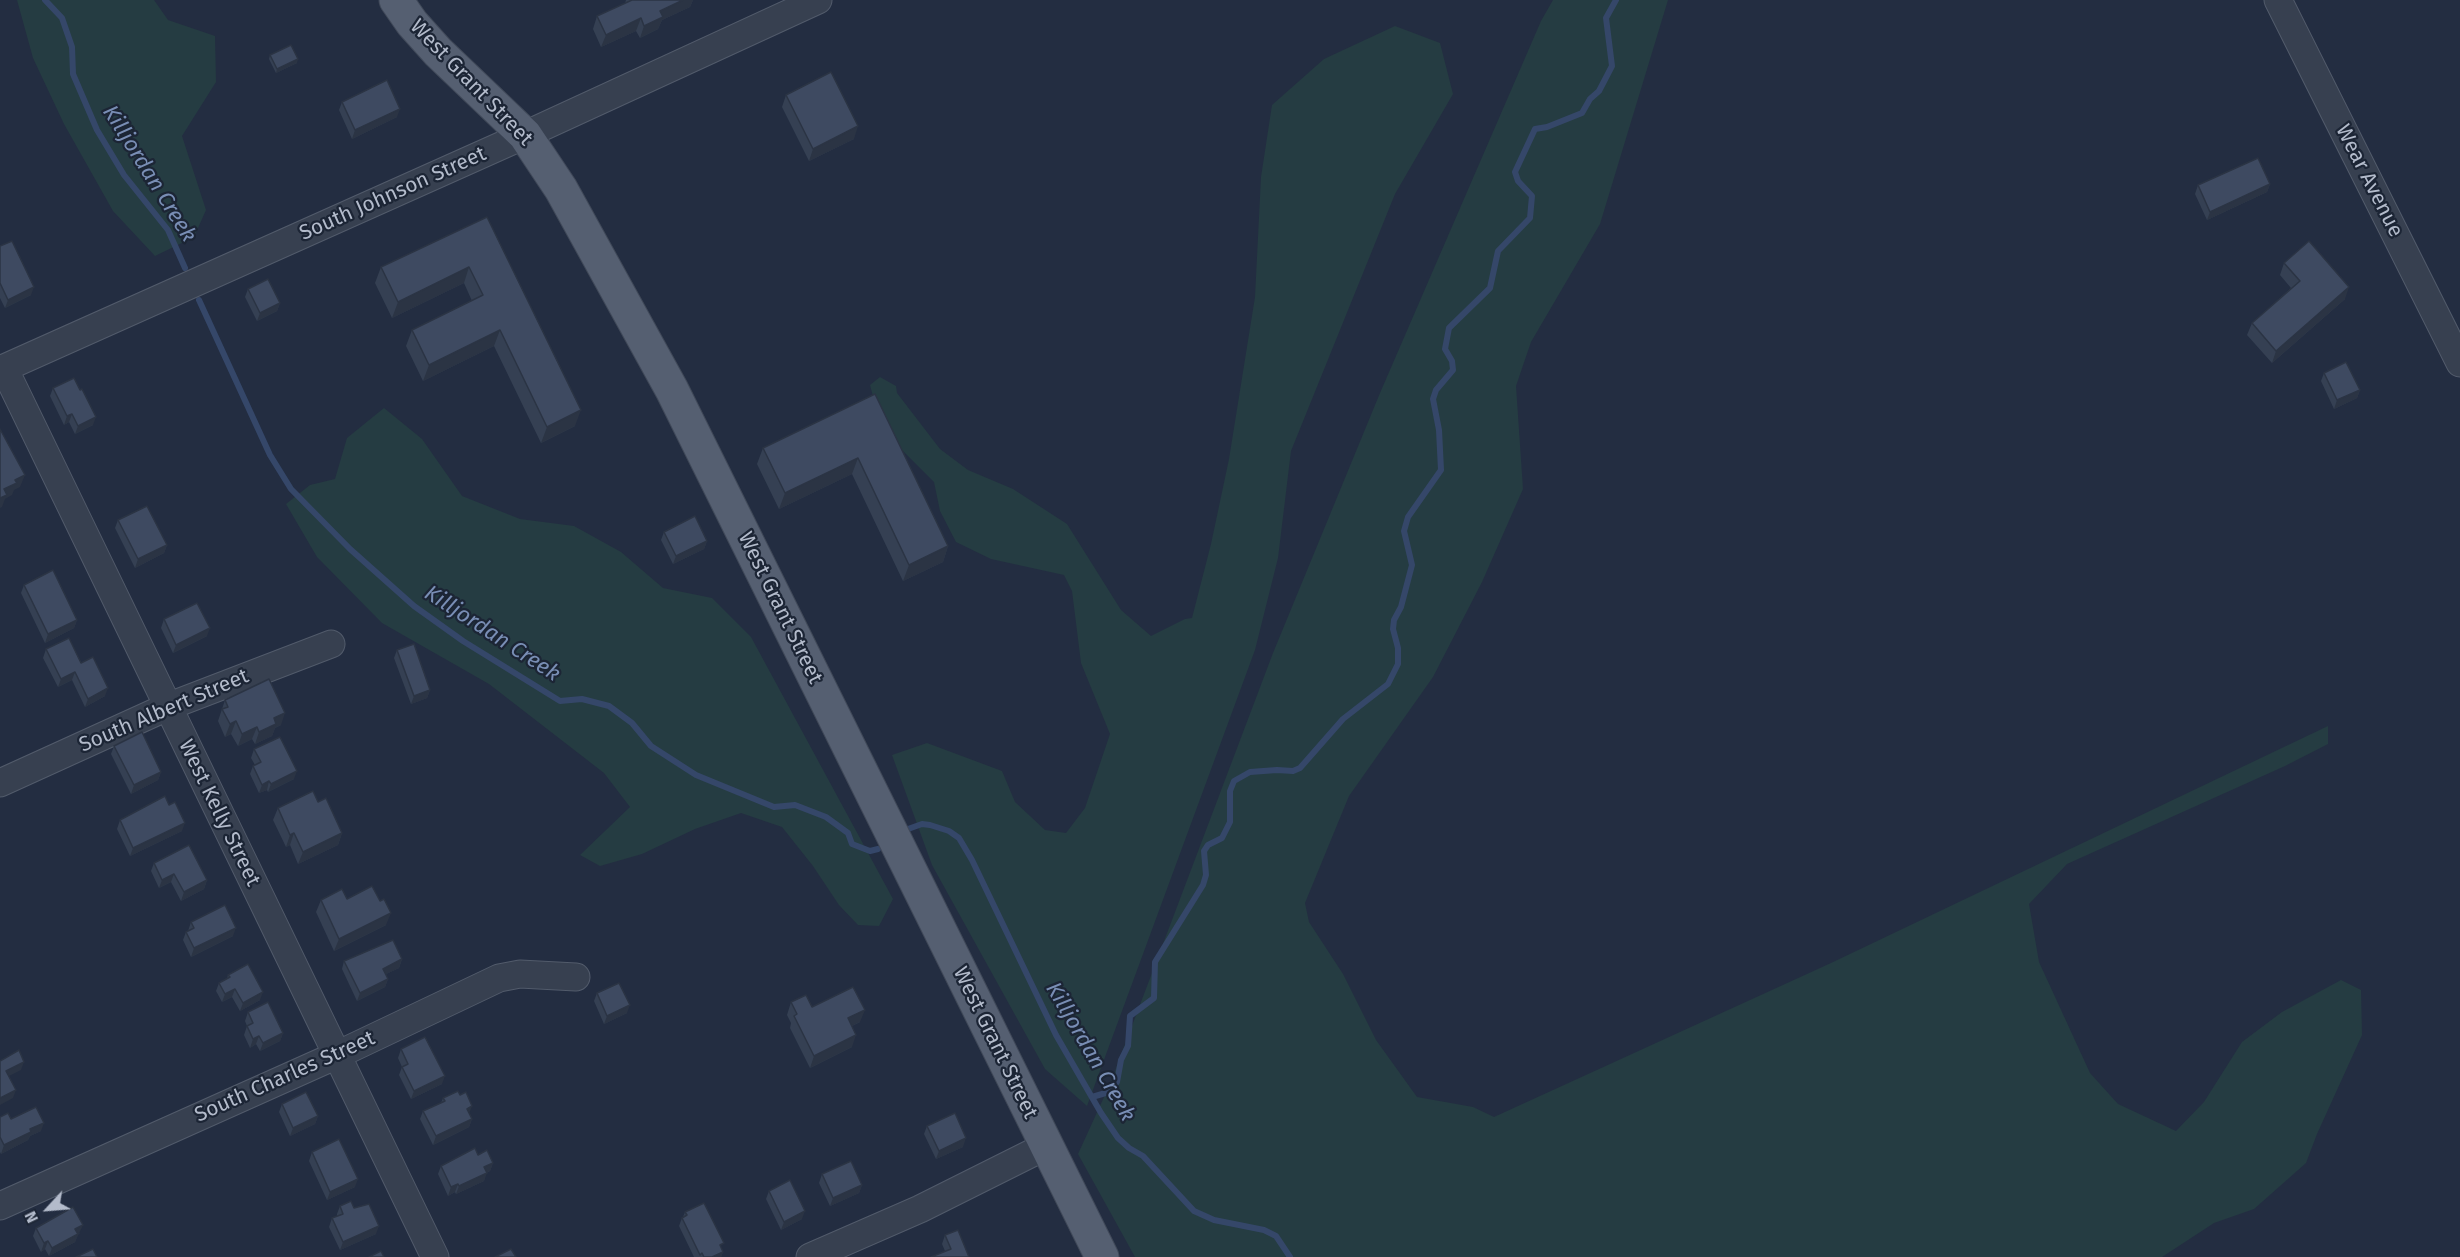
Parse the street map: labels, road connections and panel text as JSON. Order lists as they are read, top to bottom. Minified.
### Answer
{"streets":{"main road":["West Grant Street"],"street":["Wear Avenue","South Johnson Street","South Albert Street","West Kelly Street","South Charles Street"]},"crossings":[["West Grant Street","South Johnson Street"],["South Johnson Street","West Kelly Street"],["South Albert Street","West Kelly Street"],["West Kelly Street","South Charles Street"]],"water":["Killjordan Creek"],"north":"bottom left"}
